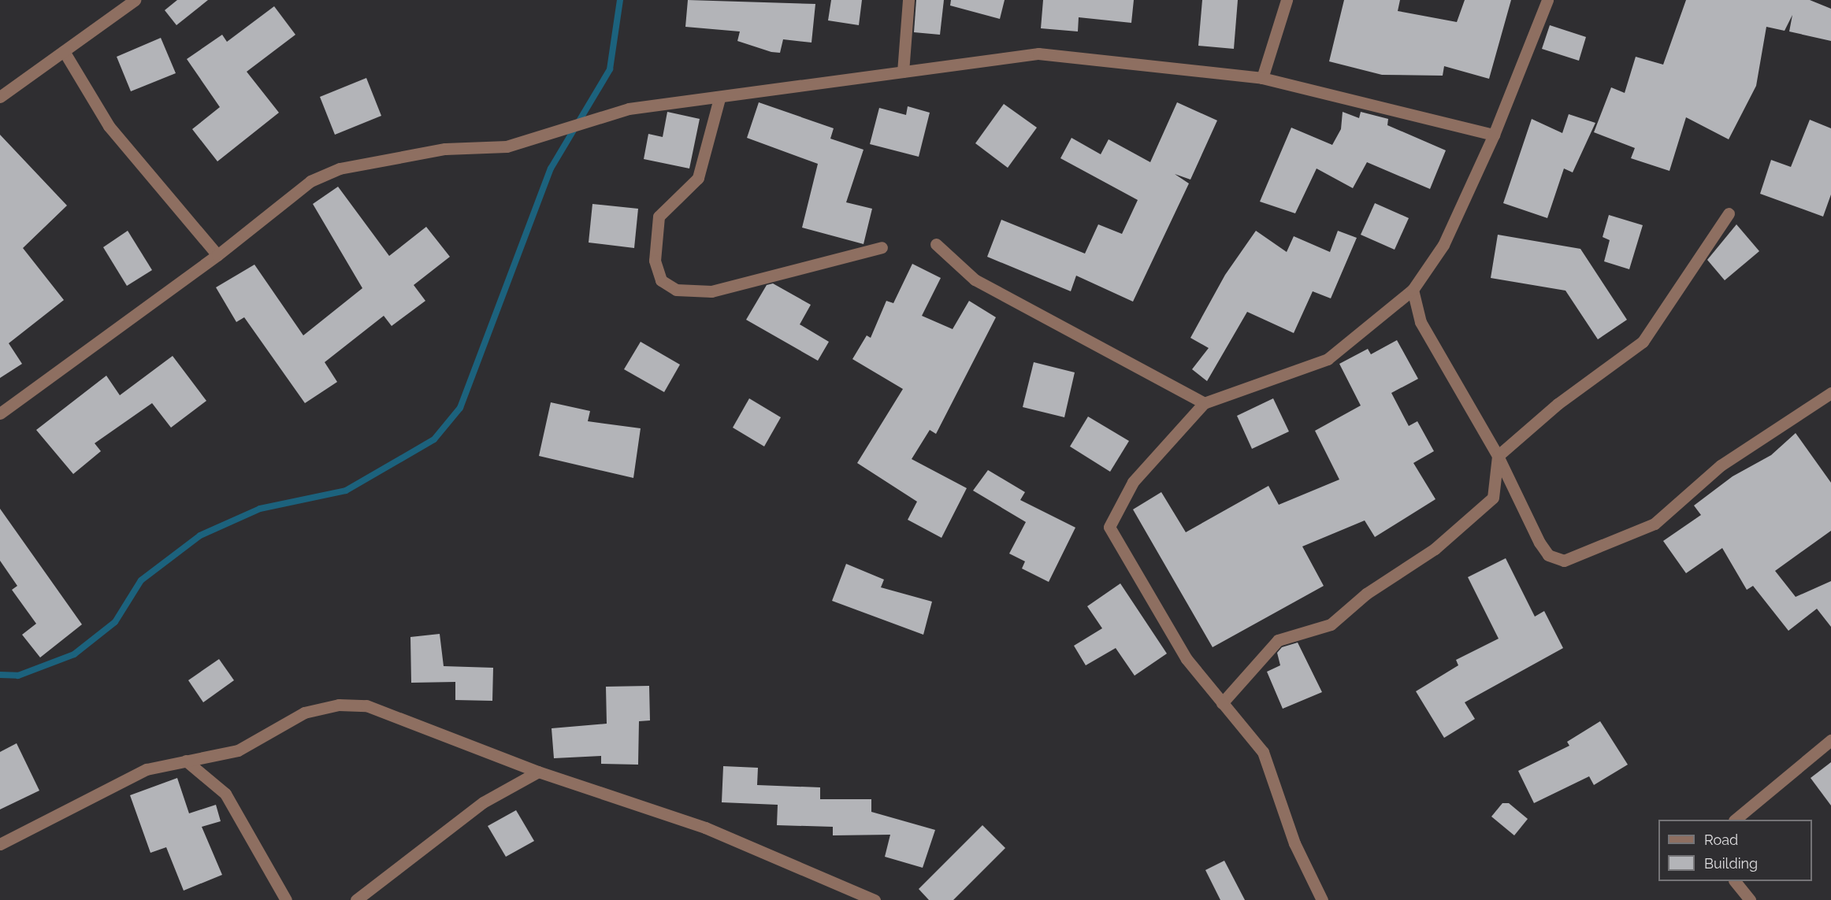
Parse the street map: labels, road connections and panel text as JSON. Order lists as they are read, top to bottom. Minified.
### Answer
{"legend":["Road","Building"]}
